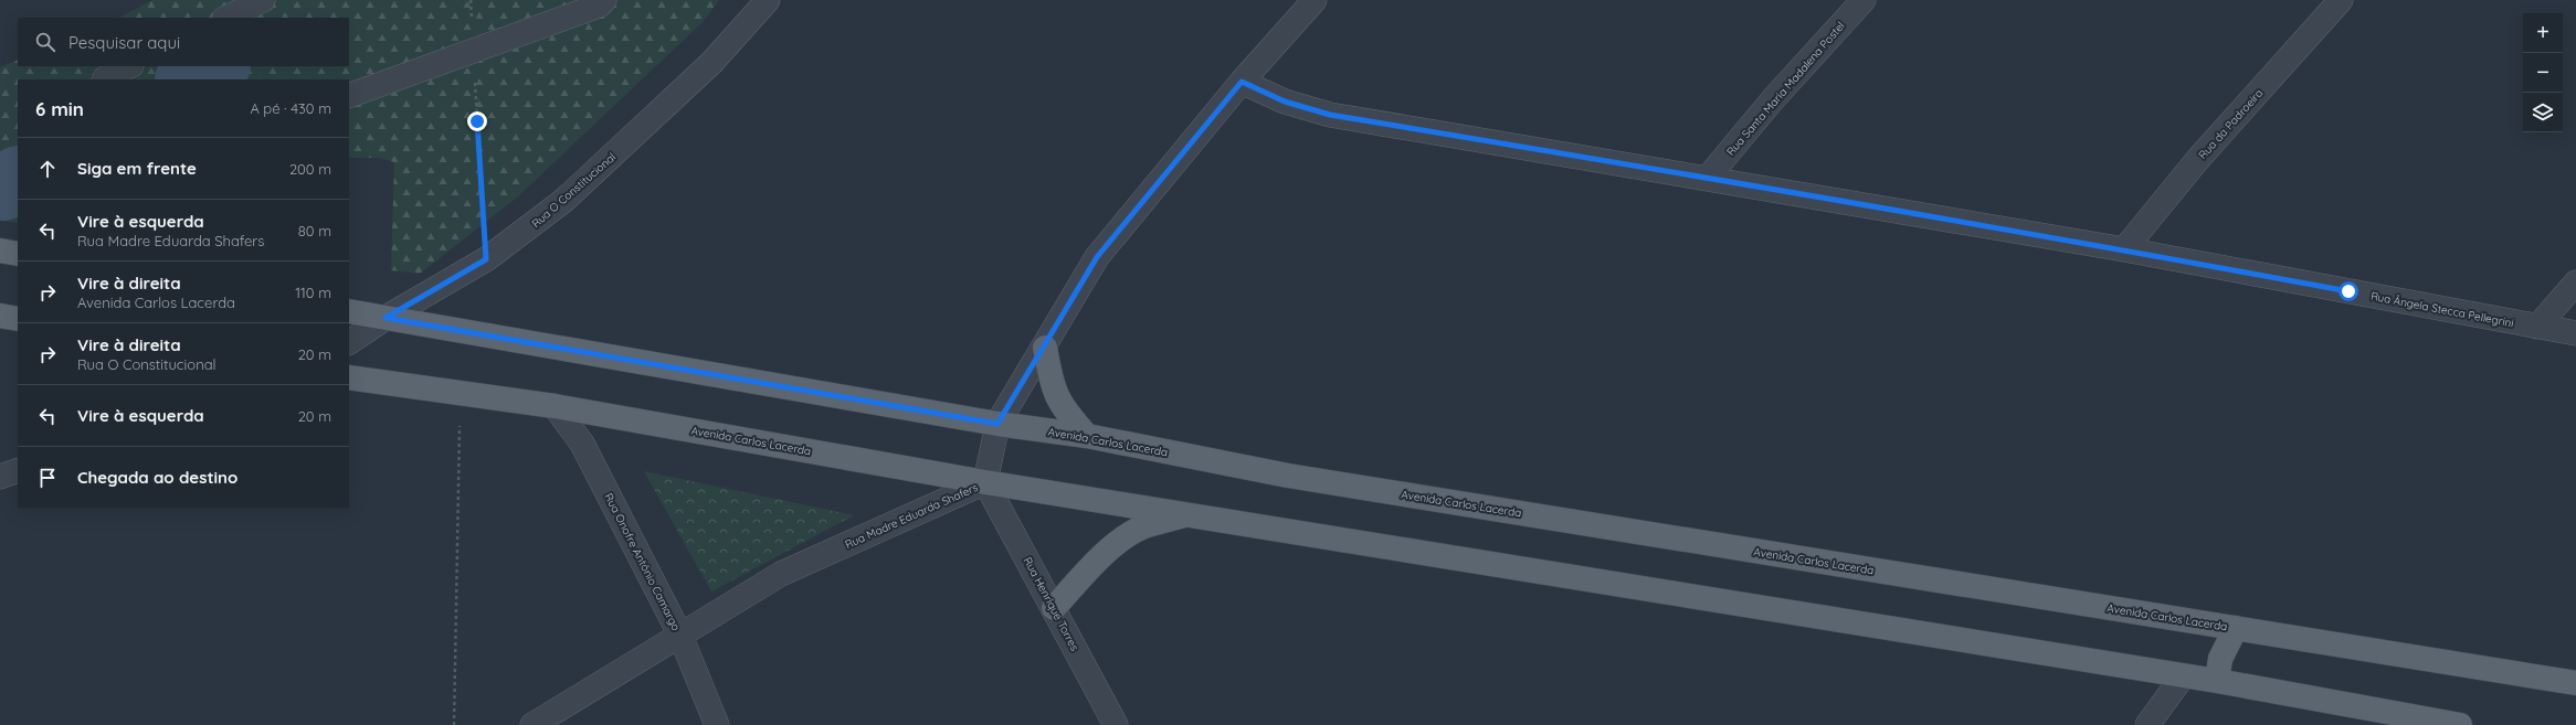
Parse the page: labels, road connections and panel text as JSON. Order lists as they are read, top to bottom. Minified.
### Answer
{"streets":{"main road":["Avenida Carlos Lacerda"],"street":["Rua Santa Maria Madalena Postel","Rua da Padroeira","Rua O Constitucional","Rua Ângela Stecca Pellegrini","Rua Madre Eduarda Shafers","Rua Onofre Antônio Camargo","Rua Henrique Torres"]},"crossings":[["Rua Santa Maria Madalena Postel","Rua Ângela Stecca Pellegrini"],["Rua da Padroeira","Rua Ângela Stecca Pellegrini"],["Rua O Constitucional","Avenida Carlos Lacerda"],["Rua Ângela Stecca Pellegrini","Rua Madre Eduarda Shafers"],["Avenida Carlos Lacerda","Rua Madre Eduarda Shafers"],["Avenida Carlos Lacerda","Rua Onofre Antônio Camargo"],["Avenida Carlos Lacerda","Rua Henrique Torres"],["Rua Madre Eduarda Shafers","Rua Onofre Antônio Camargo"],["Rua Madre Eduarda Shafers","Rua Henrique Torres"]],"page":{"map_buttons":["+","−"],"search":"Pesquisar aqui","heading":["6 min","A pé · 430 m"],"list":[["Siga em frente","200 m"],["Vire à esquerda","Rua Madre Eduarda Shafers","80 m"],["Vire à direita","Avenida Carlos Lacerda","110 m"],["Vire à direita","Rua O Constitucional","20 m"],["Vire à esquerda","20 m"],"Chegada ao destino"]}}
